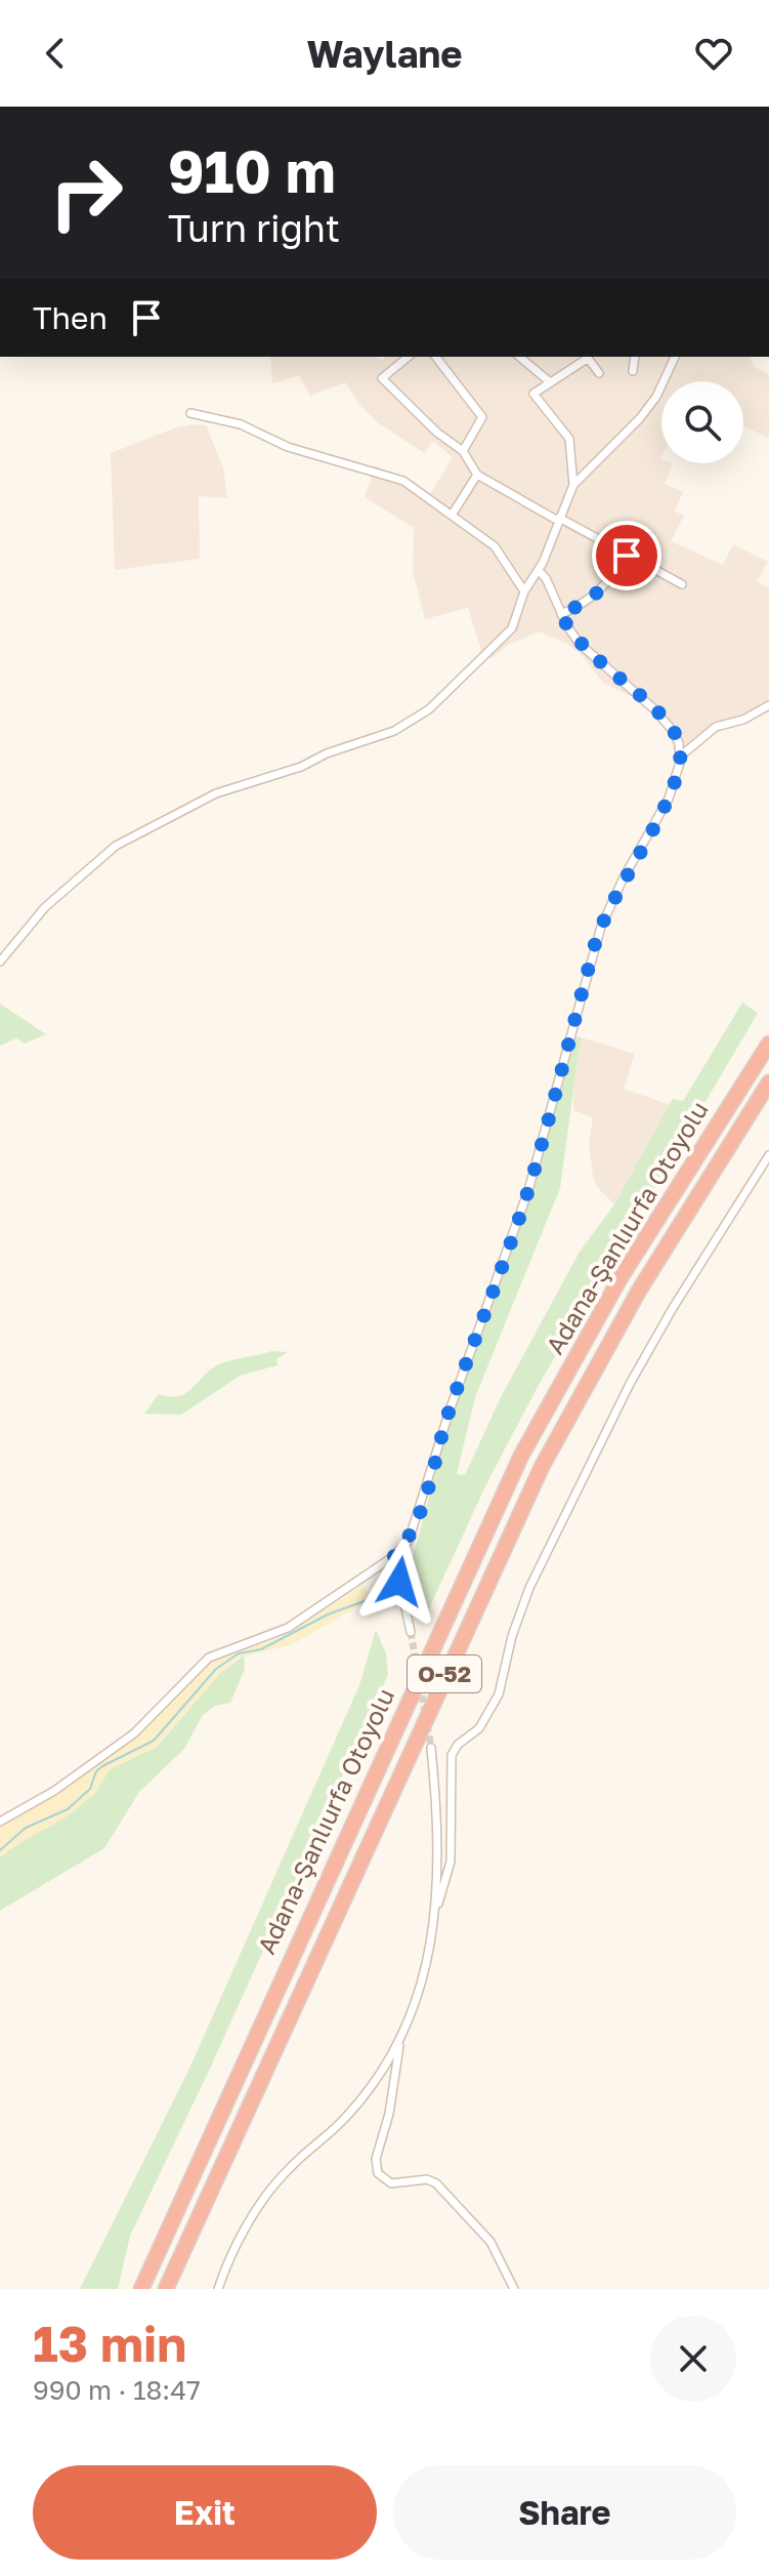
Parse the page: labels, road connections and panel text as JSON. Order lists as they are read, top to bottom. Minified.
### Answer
{"streets":{"highway":["Adana-Şanlıurfa Otoyolu","O-52"]},"page":{"header":"Waylane","turn":["910 m","Turn right"],"then":"Then","heading":["13 min","990 m · 18:47"],"buttons":["Exit","Share"]}}
